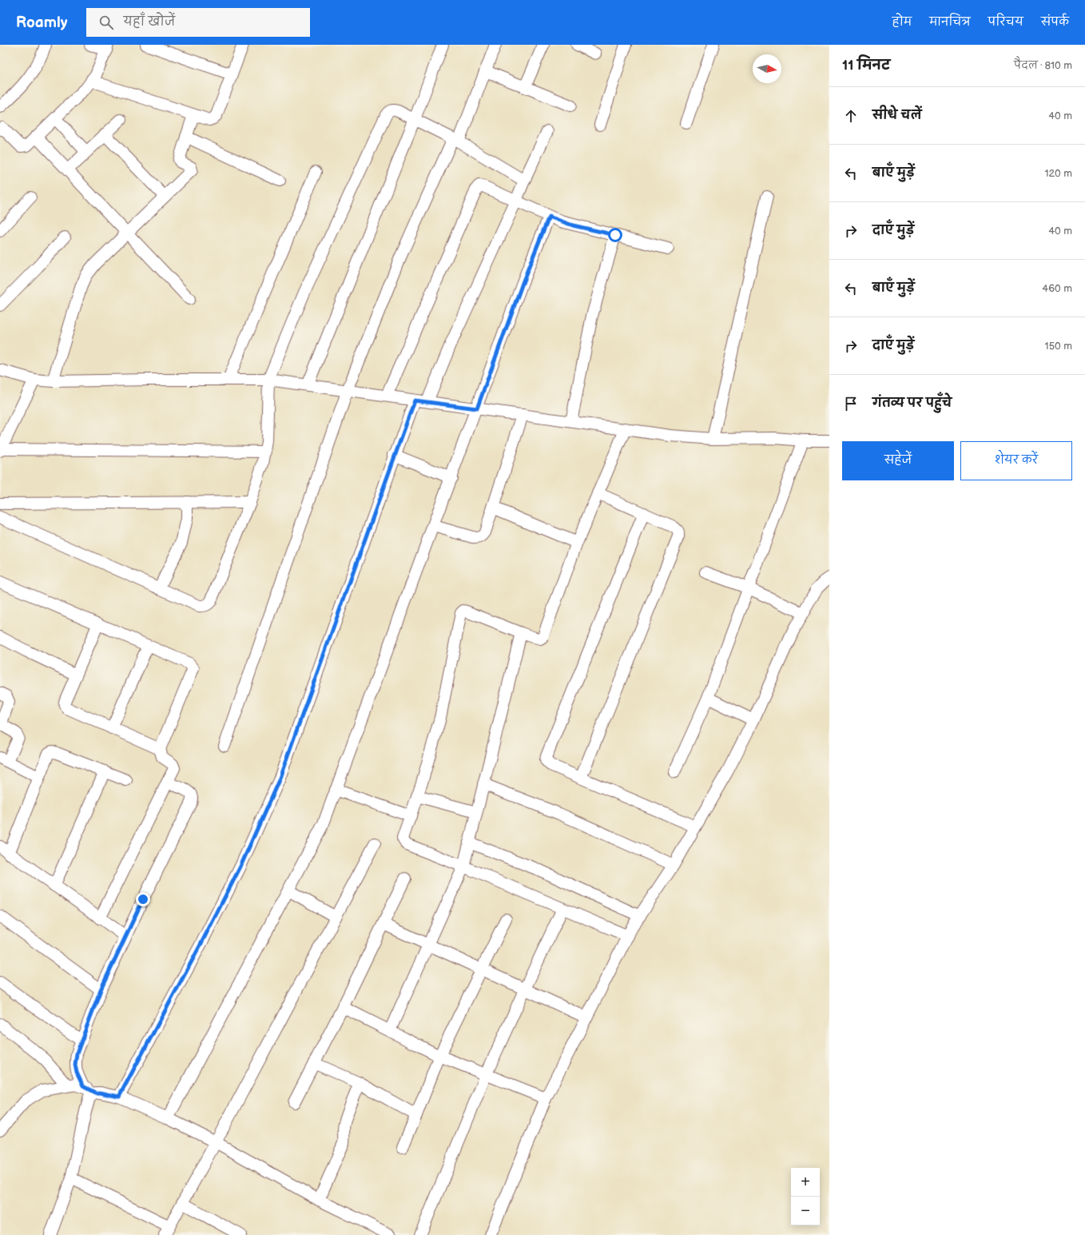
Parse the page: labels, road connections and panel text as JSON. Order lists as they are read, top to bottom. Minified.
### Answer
{"north":"right","page":{"header":"Roamly","search":"यहाँ खोजें","nav":["होम","मानचित्र","परिचय","संपर्क"],"heading":["11 मिनट","पैदल · 810 m"],"list":[["सीधे चलें","40 m"],["बाएँ मुड़ें","120 m"],["दाएँ मुड़ें","40 m"],["बाएँ मुड़ें","460 m"],["दाएँ मुड़ें","150 m"],"गंतव्य पर पहुँचे"],"buttons":["सहेजें","शेयर करें"],"map_buttons":["+","−"]}}
